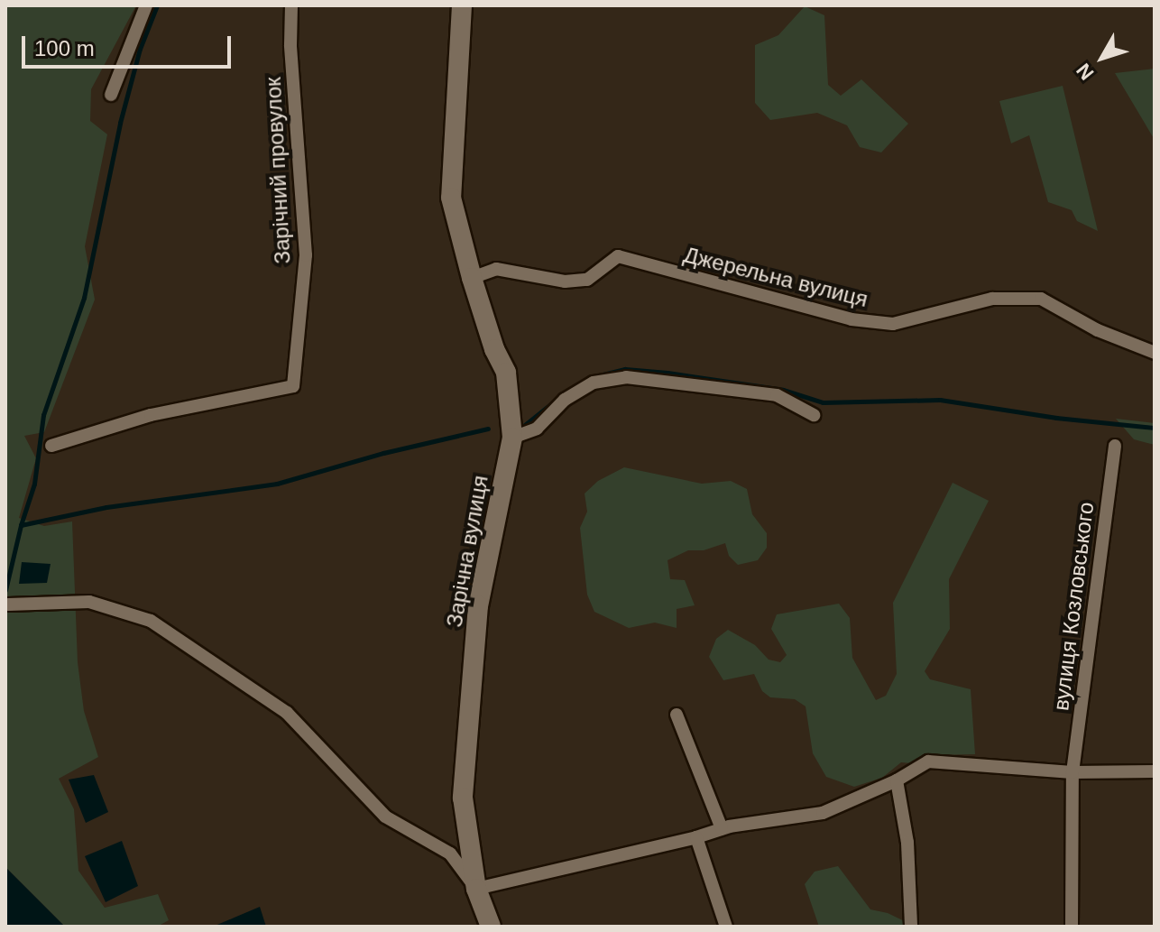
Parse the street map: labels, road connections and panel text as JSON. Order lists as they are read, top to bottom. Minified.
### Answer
{"streets":{"street":["Зарічний провулок","Джерельна вулиця","Зарічна вулиця","вулиця Козловського"]},"crossings":[["Джерельна вулиця","Зарічна вулиця"]],"scale_bar":"100 m","north":"bottom left"}
